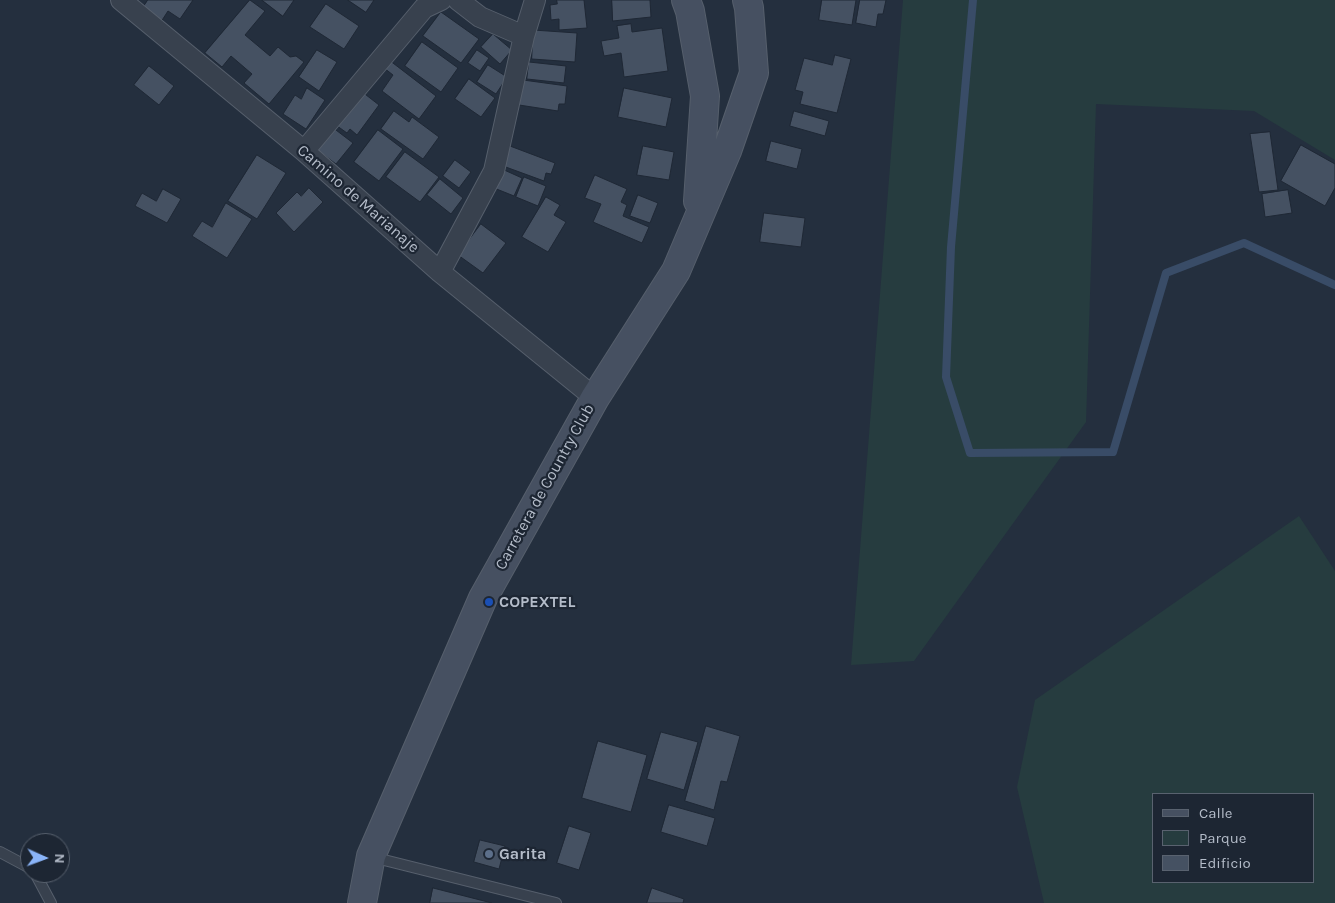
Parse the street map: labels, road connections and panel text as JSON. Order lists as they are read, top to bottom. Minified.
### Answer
{"streets":{"street":["Camino de Marianaje","Carretera de Country Club"]},"crossings":[["Camino de Marianaje","Carretera de Country Club"]],"places":["COPEXTEL","Garita"],"legend":["Calle","Parque","Edificio"],"north":"right"}
